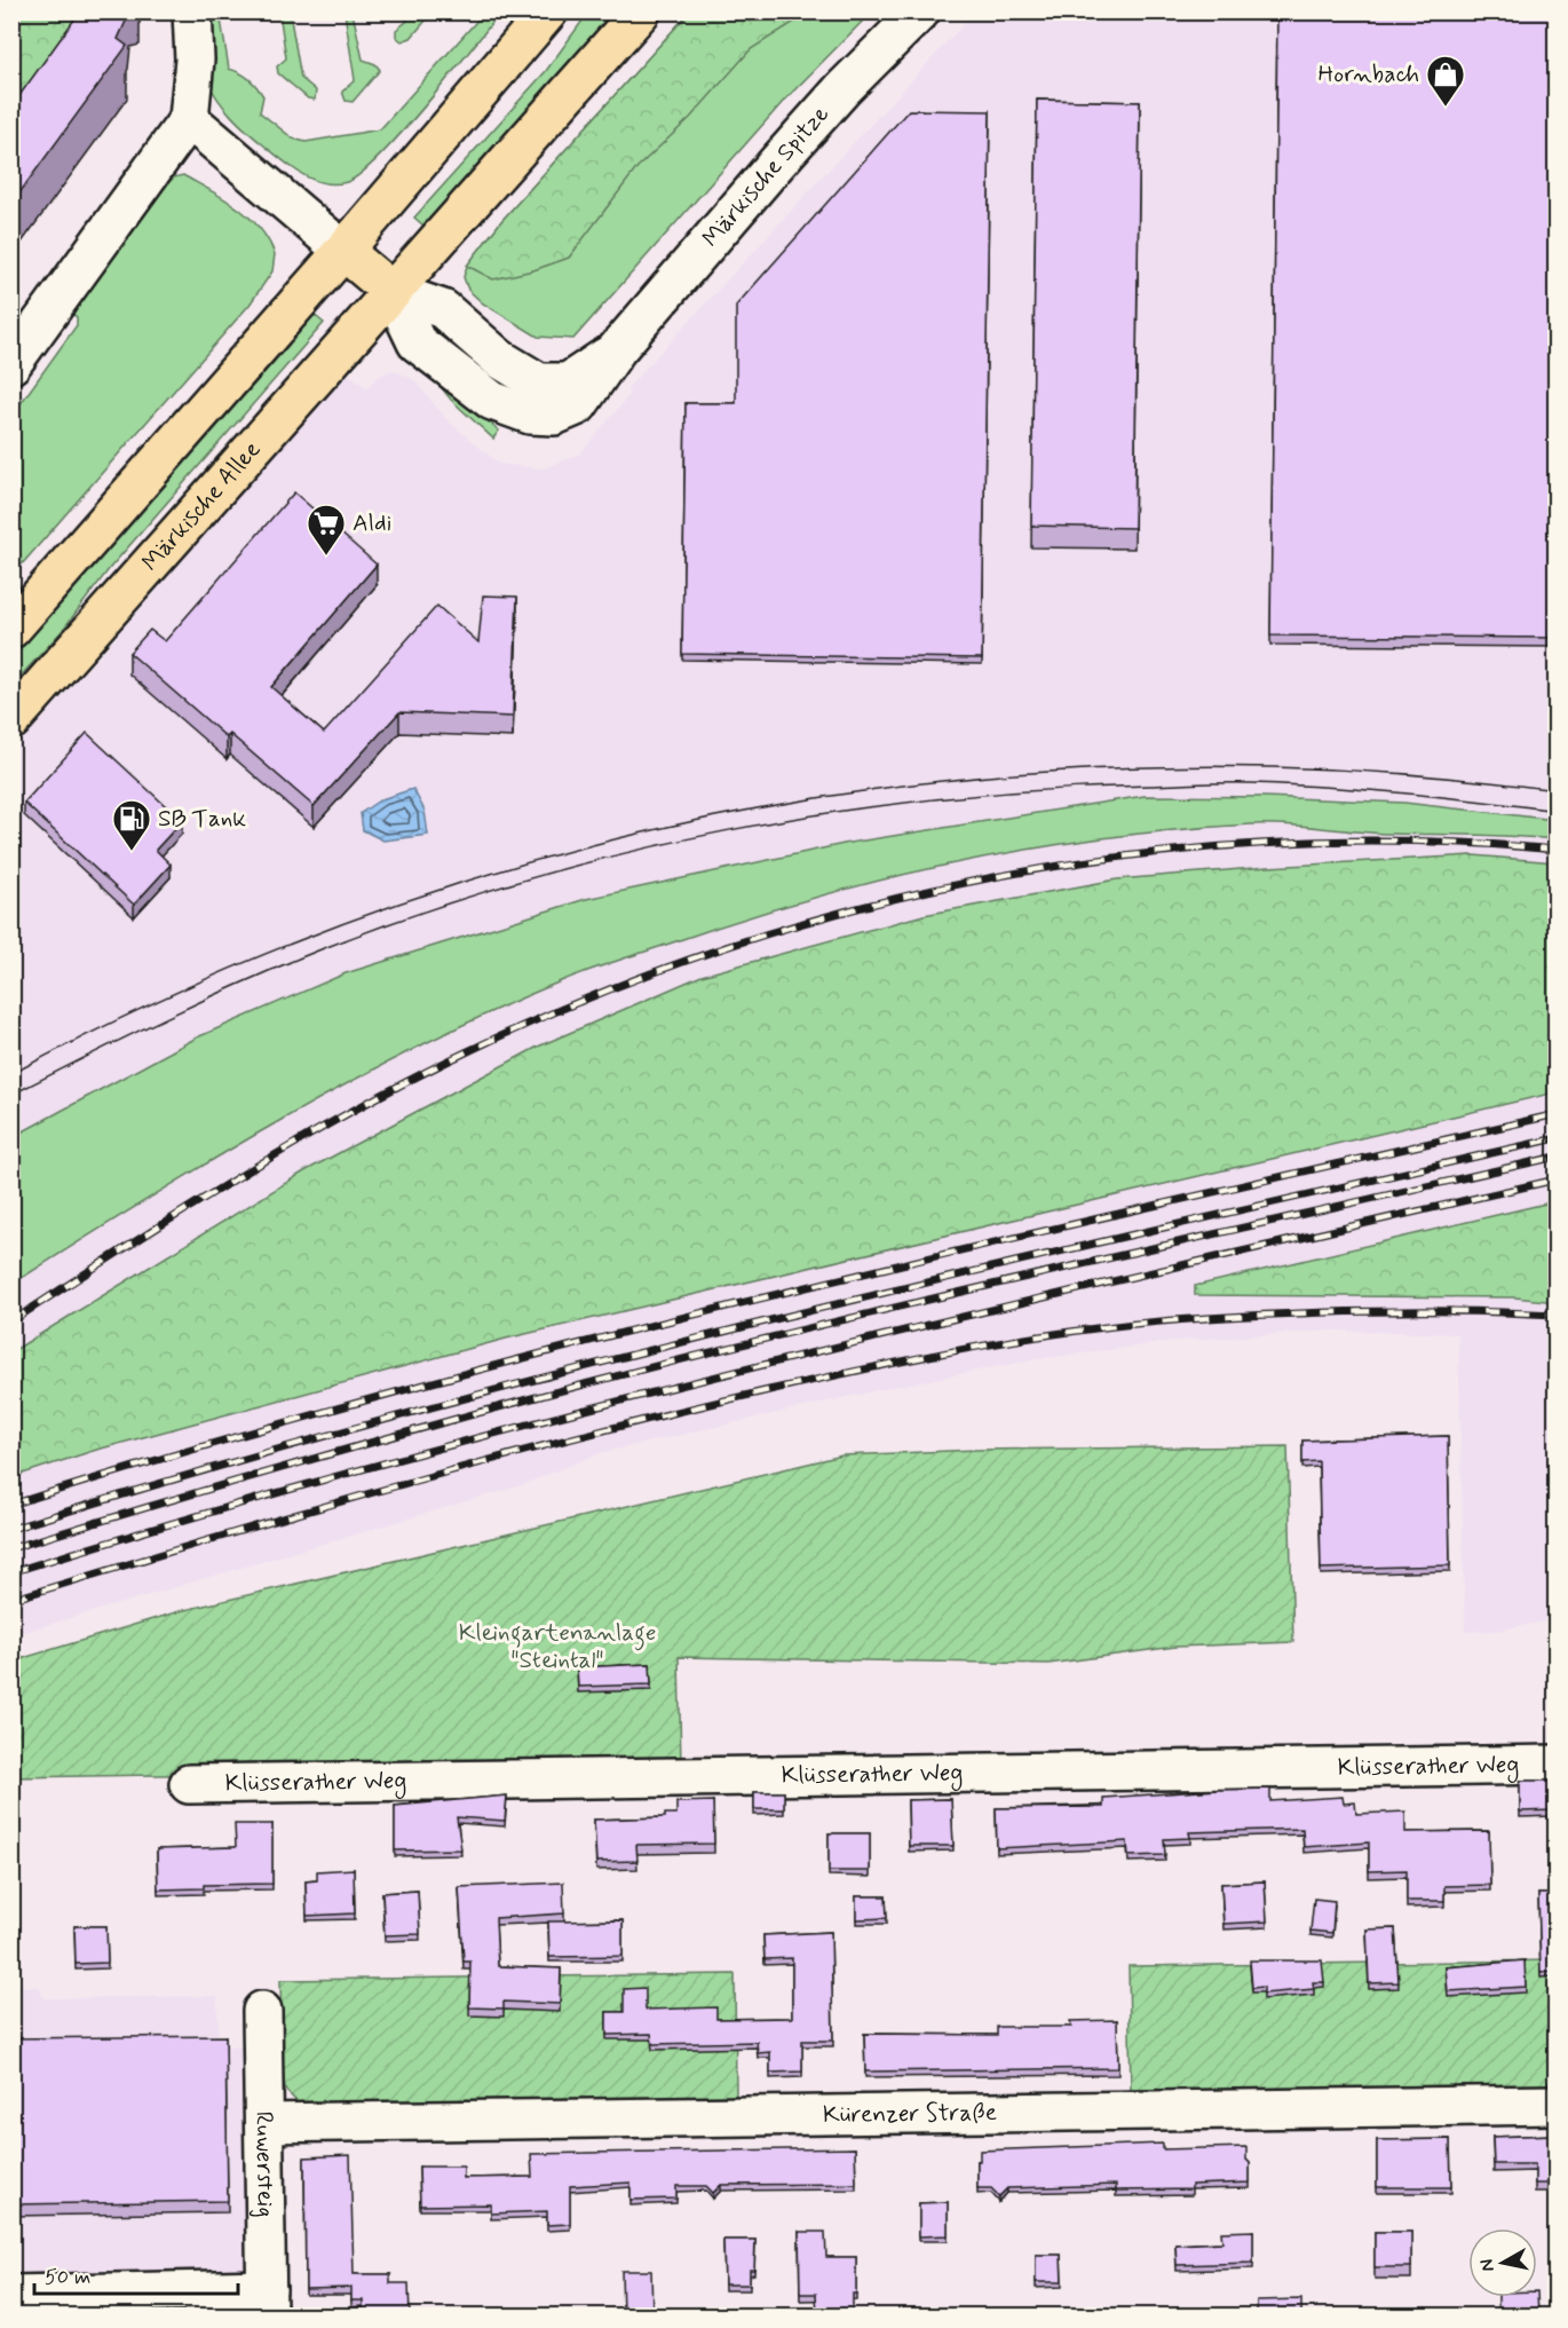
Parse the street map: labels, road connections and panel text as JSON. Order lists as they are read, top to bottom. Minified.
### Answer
{"streets":{"main road":["Märkische Allee"],"street":["Märkische Spitze","Klüsserather Weg","Kürenzer Straße","Ruwersteig"]},"crossings":[["Märkische Spitze","Märkische Allee"],["Kürenzer Straße","Ruwersteig"]],"parks":["Kleingartenanlage \"Steintal\""],"places":{"shop":["Hornbach"],"supermarket":["Aldi"],"fuel station":["SB Tank"]},"scale_bar":"50 m","north":"left"}
